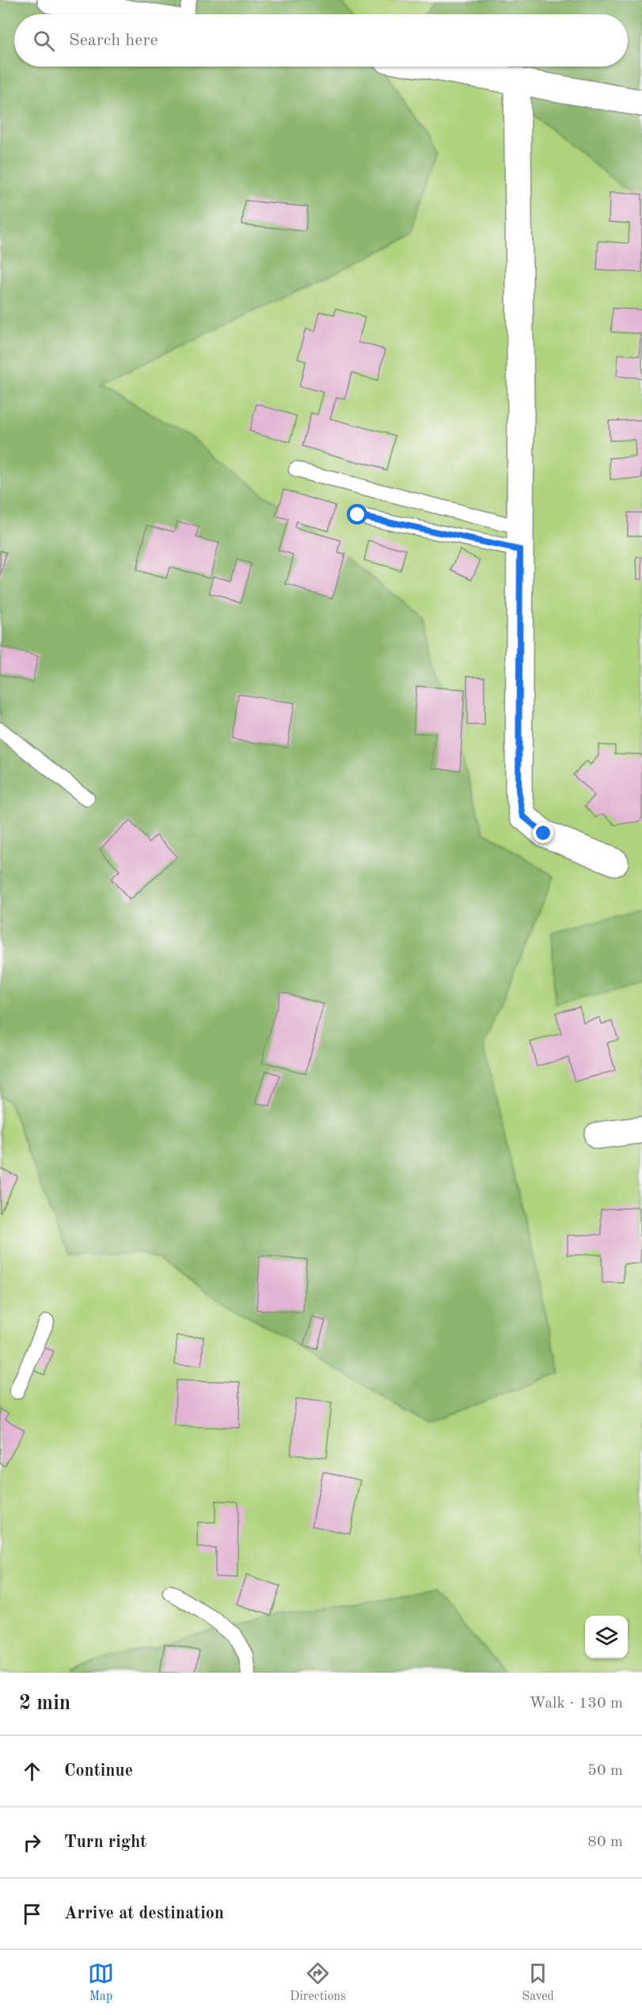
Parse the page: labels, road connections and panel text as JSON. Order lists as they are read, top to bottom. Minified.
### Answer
{"page":{"search":"Search here","heading":["2 min","Walk · 130 m"],"list":[["Continue","50 m"],["Turn right","80 m"],"Arrive at destination"],"nav":["Map","Directions","Saved"]}}
